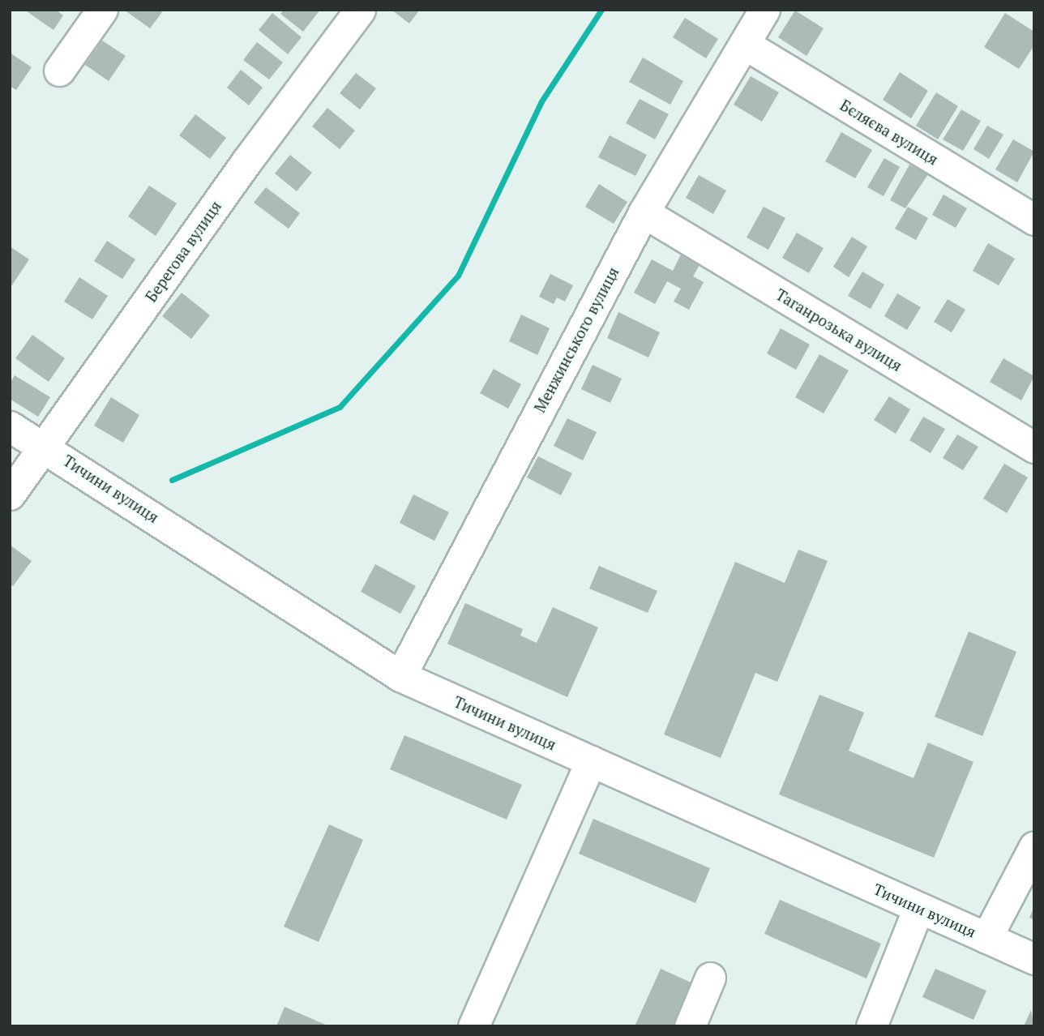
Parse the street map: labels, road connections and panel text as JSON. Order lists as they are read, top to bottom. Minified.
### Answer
{"streets":{"street":["Бєляєва вулиця","Берегова вулиця","Таганрозька вулиця","Менжинського вулиця","Тичини вулиця"]},"crossings":[["Бєляєва вулиця","Менжинського вулиця"],["Берегова вулиця","Тичини вулиця"],["Таганрозька вулиця","Менжинського вулиця"],["Менжинського вулиця","Тичини вулиця"]]}
